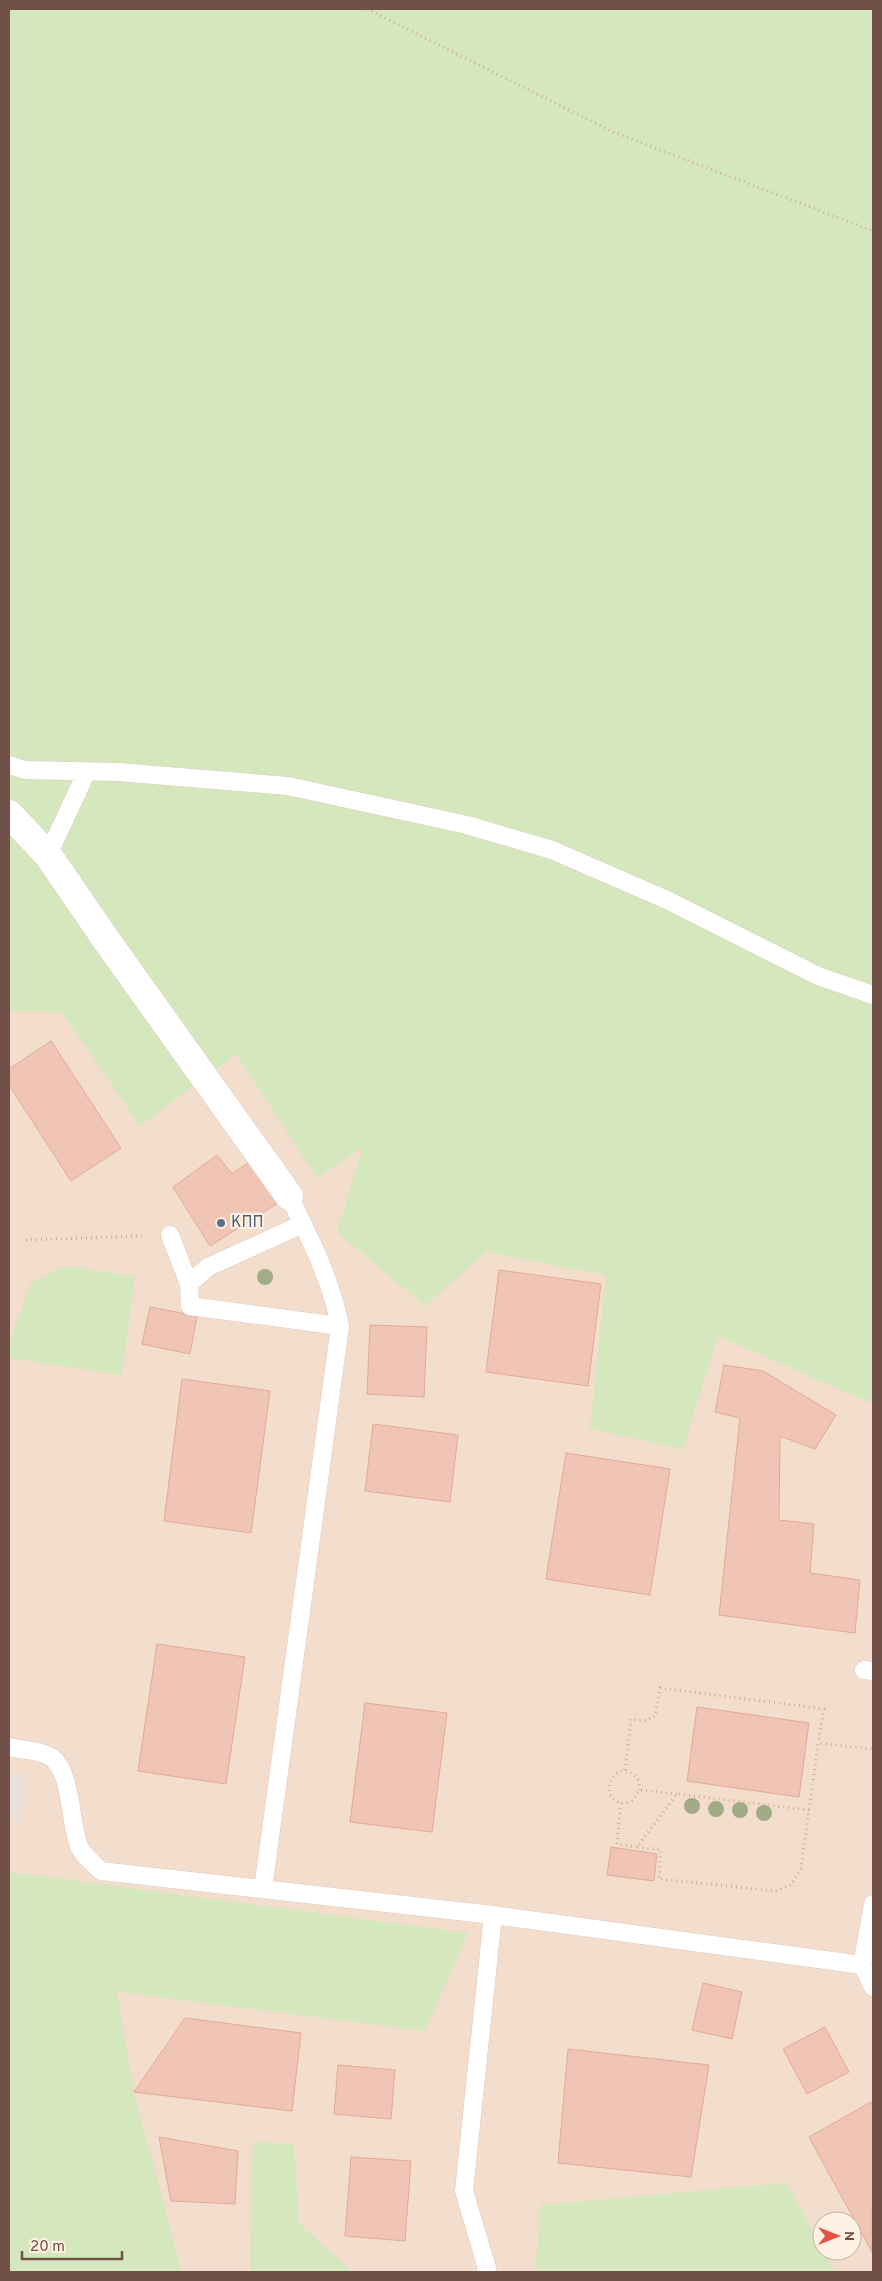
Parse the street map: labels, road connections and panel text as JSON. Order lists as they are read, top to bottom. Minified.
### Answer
{"places":["КПП"],"scale_bar":"20 m","north":"right"}
